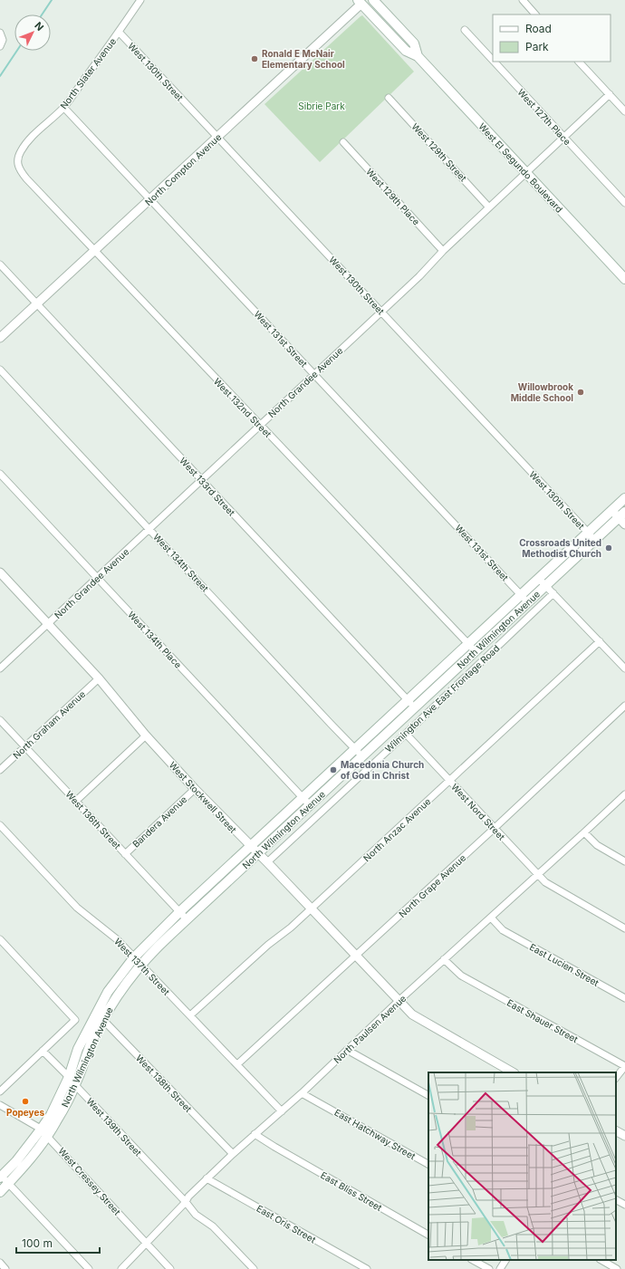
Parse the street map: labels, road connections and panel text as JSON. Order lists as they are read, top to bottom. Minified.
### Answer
{"streets":{"main road":["West El Segundo Boulevard","North Wilmington Avenue"],"street":["West 130th Street","North Slater Avenue","West 127th Place","West 129th Street","North Compton Avenue","West 129th Place","West 131st Street","North Grandee Avenue","West 132nd Street","West 133rd Street","West 134th Street","West 134th Place","Wilmington Ave East Frontage Road","North Graham Avenue","West Stockwell Street","West Nord Street","West 136th Street","Bandera Avenue","North Anzac Avenue","North Grape Avenue","East Lucien Street","West 137th Street","East Shauer Street","North Paulsen Avenue","West 138th Street","West 139th Street","East Hatchway Street","West Cressey Street","East Bliss Street","East Oris Street"]},"crossings":[["West 130th Street","North Slater Avenue"],["West 130th Street","North Compton Avenue"],["West 130th Street","North Grandee Avenue"],["West 130th Street","North Wilmington Avenue"],["North Slater Avenue","West 131st Street"],["North Slater Avenue","West 132nd Street"],["West 127th Place","North Grandee Avenue"],["West 129th Street","North Grandee Avenue"],["West El Segundo Boulevard","North Compton Avenue"],["West El Segundo Boulevard","North Grandee Avenue"],["North Compton Avenue","West 131st Street"],["North Compton Avenue","West 132nd Street"],["North Compton Avenue","West 133rd Street"],["West 129th Place","North Grandee Avenue"],["West 131st Street","North Grandee Avenue"],["West 131st Street","North Wilmington Avenue"],["North Grandee Avenue","West 132nd Street"],["North Grandee Avenue","West 133rd Street"],["North Grandee Avenue","West 134th Street"],["North Grandee Avenue","West 134th Place"],["North Grandee Avenue","West Stockwell Street"],["West 132nd Street","North Wilmington Avenue"],["West 133rd Street","North Wilmington Avenue"],["West 134th Street","North Wilmington Avenue"],["North Wilmington Avenue","West 134th Place"],["North Wilmington Avenue","West Stockwell Street"],["North Wilmington Avenue","West 136th Street"],["North Wilmington Avenue","West 137th Street"],["North Wilmington Avenue","West 138th Street"],["North Wilmington Avenue","West 139th Street"],["North Wilmington Avenue","West Cressey Street"],["Wilmington Ave East Frontage Road","West Stockwell Street"],["Wilmington Ave East Frontage Road","West Nord Street"],["North Graham Avenue","West Stockwell Street"],["North Graham Avenue","West 136th Street"],["West Stockwell Street","Bandera Avenue"],["West Stockwell Street","North Anzac Avenue"],["West Stockwell Street","North Grape Avenue"],["West Stockwell Street","North Paulsen Avenue"],["West Nord Street","North Anzac Avenue"],["West Nord Street","North Grape Avenue"],["West Nord Street","North Paulsen Avenue"],["West 136th Street","Bandera Avenue"],["North Anzac Avenue","West 137th Street"],["North Grape Avenue","West 137th Street"],["East Lucien Street","North Paulsen Avenue"],["West 137th Street","North Paulsen Avenue"],["East Shauer Street","North Paulsen Avenue"],["North Paulsen Avenue","West 138th Street"],["North Paulsen Avenue","West 139th Street"],["North Paulsen Avenue","East Hatchway Street"],["North Paulsen Avenue","West Cressey Street"],["North Paulsen Avenue","East Bliss Street"],["North Paulsen Avenue","East Oris Street"]],"parks":["Sibrie Park"],"places":["Ronald E McNair Elementary School","Willowbrook Middle School","Crossroads United Methodist Church","Macedonia Church of God in Christ","Popeyes"],"legend":["Road","Park"],"scale_bar":"100 m","north":"top right"}
